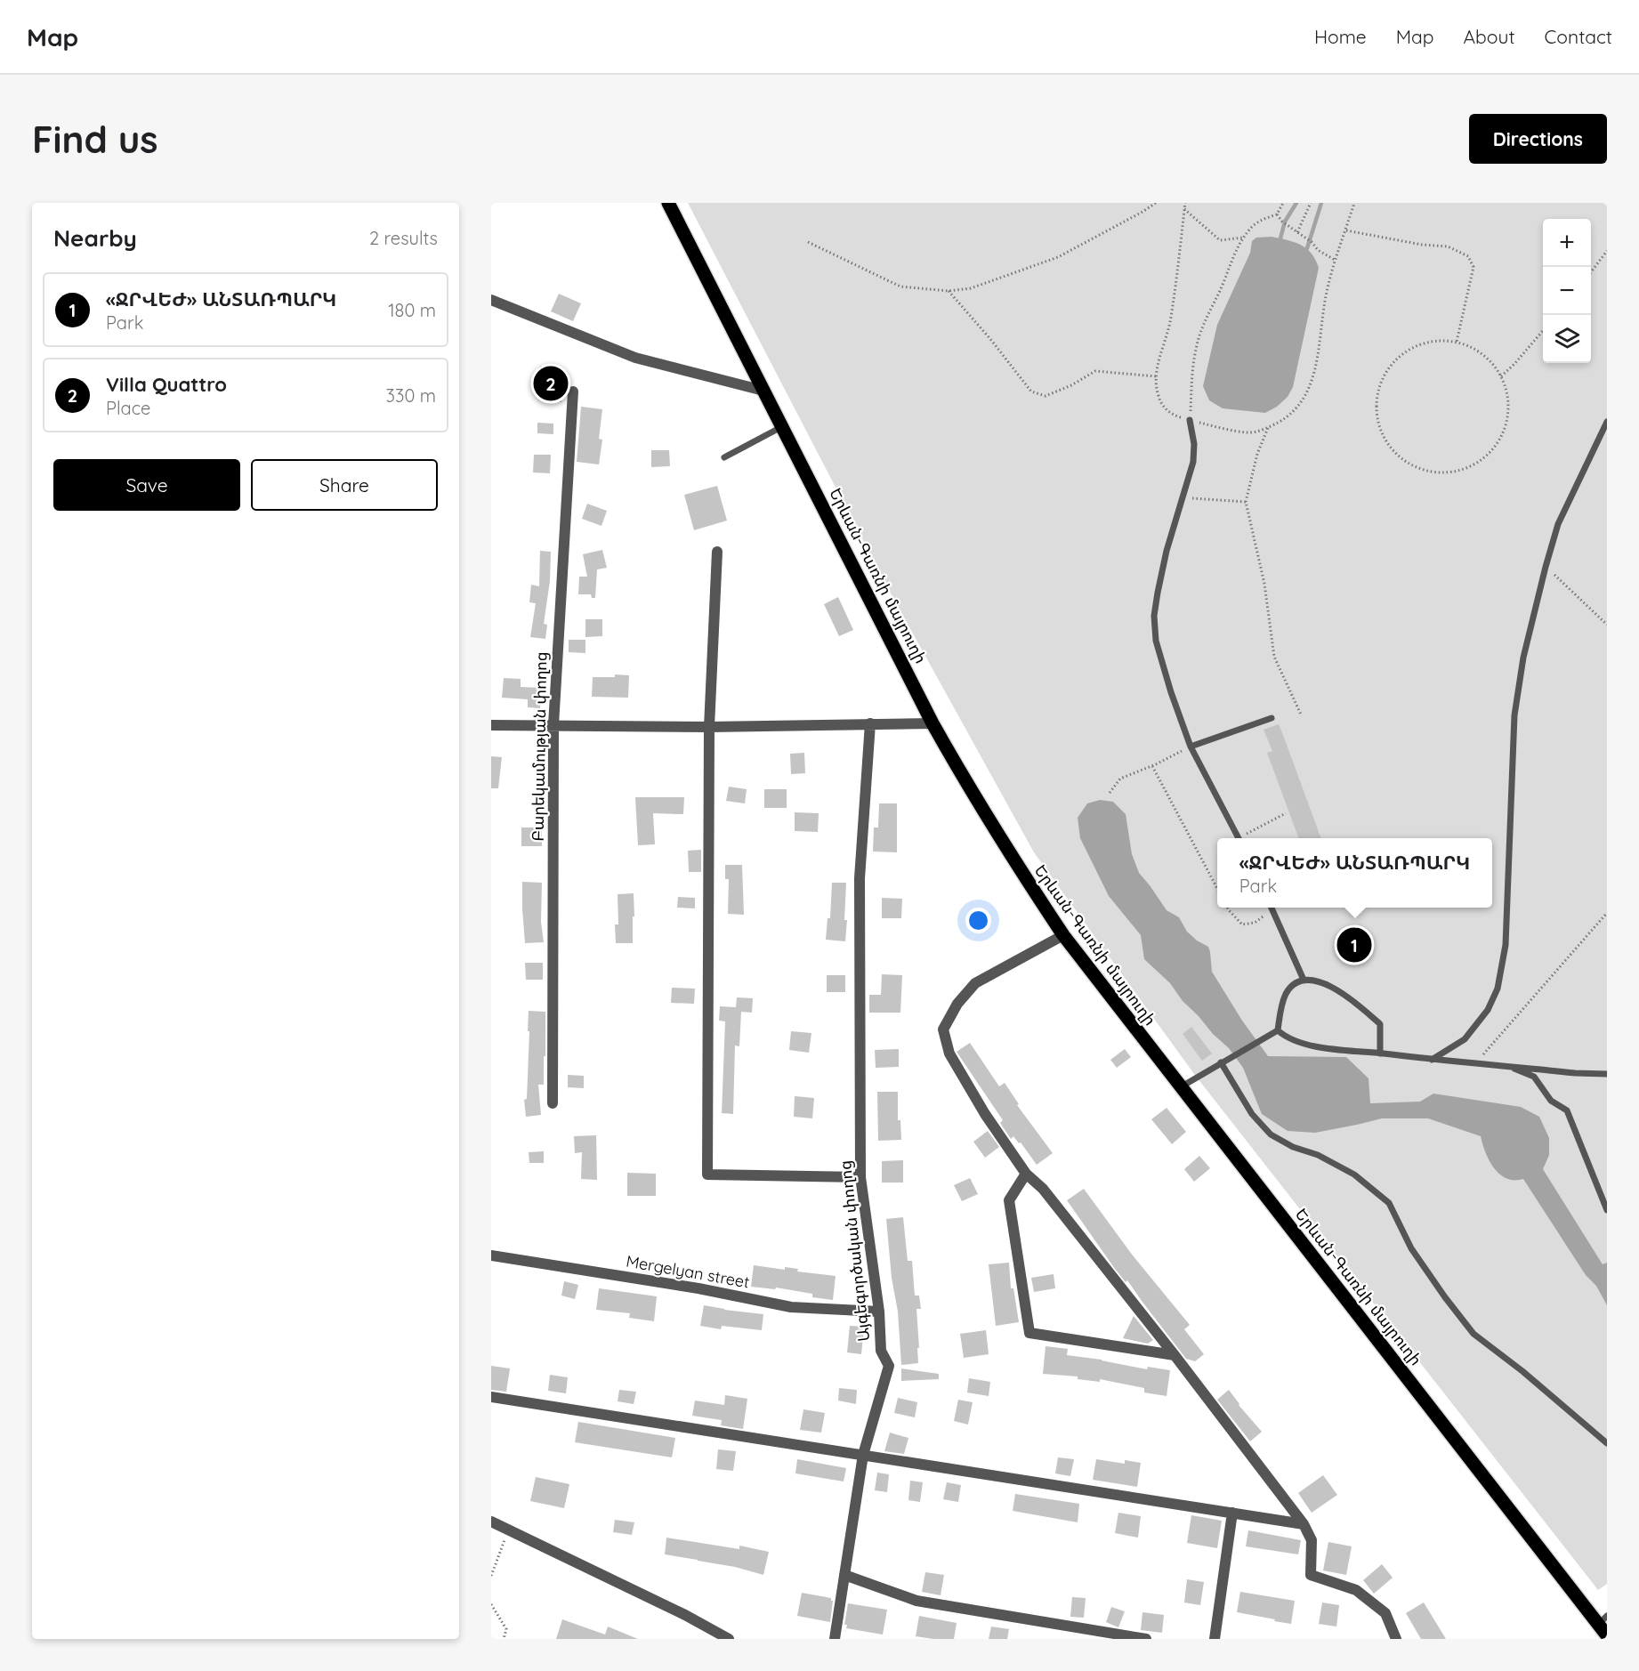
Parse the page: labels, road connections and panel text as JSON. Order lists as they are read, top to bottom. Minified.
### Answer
{"streets":{"main road":["Երևան-Գառնի մայրուղի"],"street":["Բարեկամության փողոց","Այգեգործական փողոց","Mergelyan street"]},"crossings":[["Այգեգործական փողոց","Mergelyan street"]],"page":{"header":"Map","nav":["Home","Map","About","Contact"],"buttons":["Directions",["Save","Share"]],"title":"Find us","heading":["Nearby","2 results"],"map_buttons":["+","−"],"list":[{"mark":"1","name":"«ՋՐՎԵԺ» ԱՆՏԱՌՊԱՐԿ","note":"Park","value":"180 m"},{"mark":"2","name":"Villa Quattro","note":"Place","value":"330 m"}],"pins":["2","1"],"popup":["«ՋՐՎԵԺ» ԱՆՏԱՌՊԱՐԿ","Park"]}}
